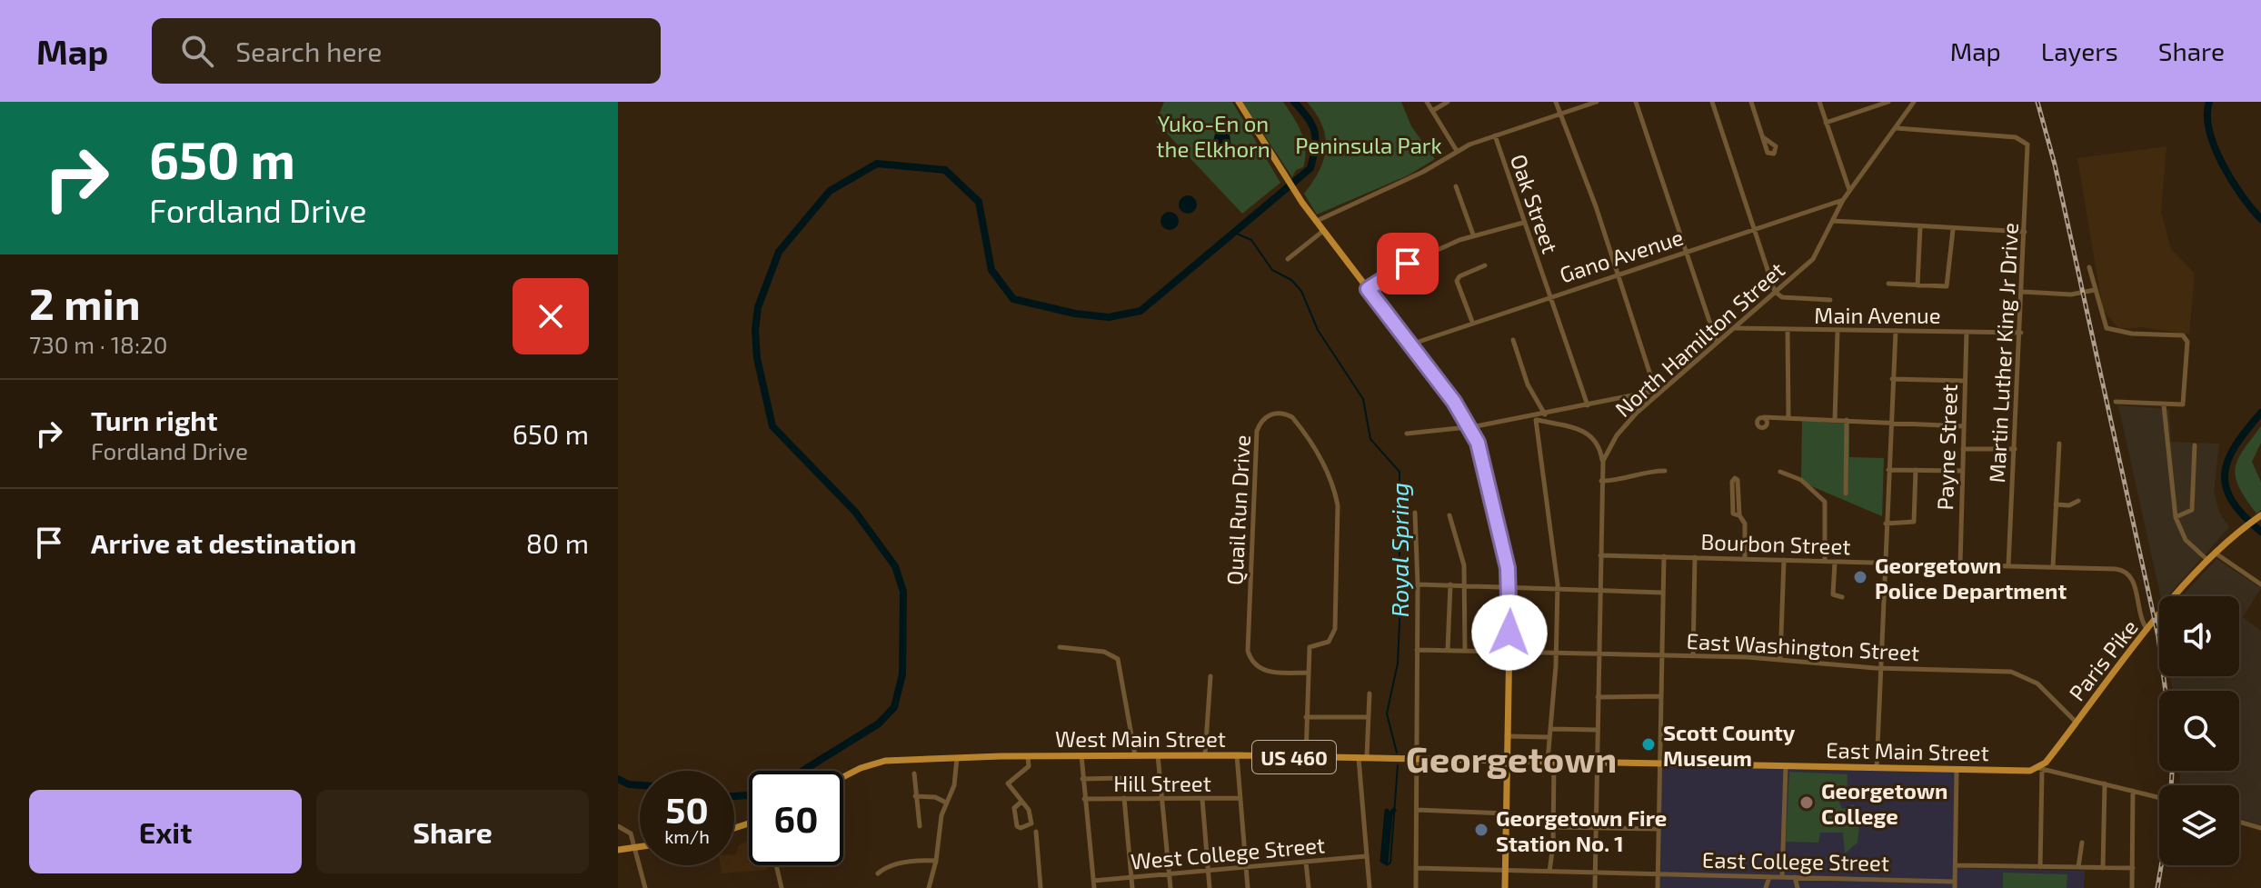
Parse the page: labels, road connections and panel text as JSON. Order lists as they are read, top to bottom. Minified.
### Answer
{"streets":{"main road":["Paris Pike","West Main Street","East Main Street","US 460"],"street":["Oak Street","Gano Avenue","Main Avenue","North Hamilton Street","Martin Luther King Jr Drive","Payne Street","Quail Run Drive","Bourbon Street","East Washington Street","Hill Street","West College Street","East College Street"]},"crossings":[["Oak Street","Gano Avenue"],["Gano Avenue","North Hamilton Street"],["Main Avenue","North Hamilton Street"],["Main Avenue","Martin Luther King Jr Drive"],["Main Avenue","Payne Street"],["North Hamilton Street","Martin Luther King Jr Drive"],["North Hamilton Street","Bourbon Street"],["North Hamilton Street","East Washington Street"],["North Hamilton Street","East Main Street"],["North Hamilton Street","East College Street"],["Martin Luther King Jr Drive","Bourbon Street"],["Payne Street","Bourbon Street"],["Bourbon Street","Paris Pike"],["East Washington Street","Paris Pike"],["Paris Pike","East Main Street"],["West Main Street","East Main Street"]],"districts":["Georgetown"],"water":["Royal Spring"],"parks":["Yuko-En on the Elkhorn","Peninsula Park"],"places":["Georgetown Police Department","Scott County Museum","Georgetown College","Georgetown Fire Station No. 1"],"page":{"header":"Map","search":"Search here","nav":["Map","Layers","Share"],"turn":["650 m","Fordland Drive"],"heading":["2 min","730 m · 18:20"],"list":[{"name":"Turn right","note":"Fordland Drive","value":"650 m"},{"name":"Arrive at destination","value":"80 m"}],"speed":"50 km/h","limit":"60","buttons":["Exit","Share"]}}
